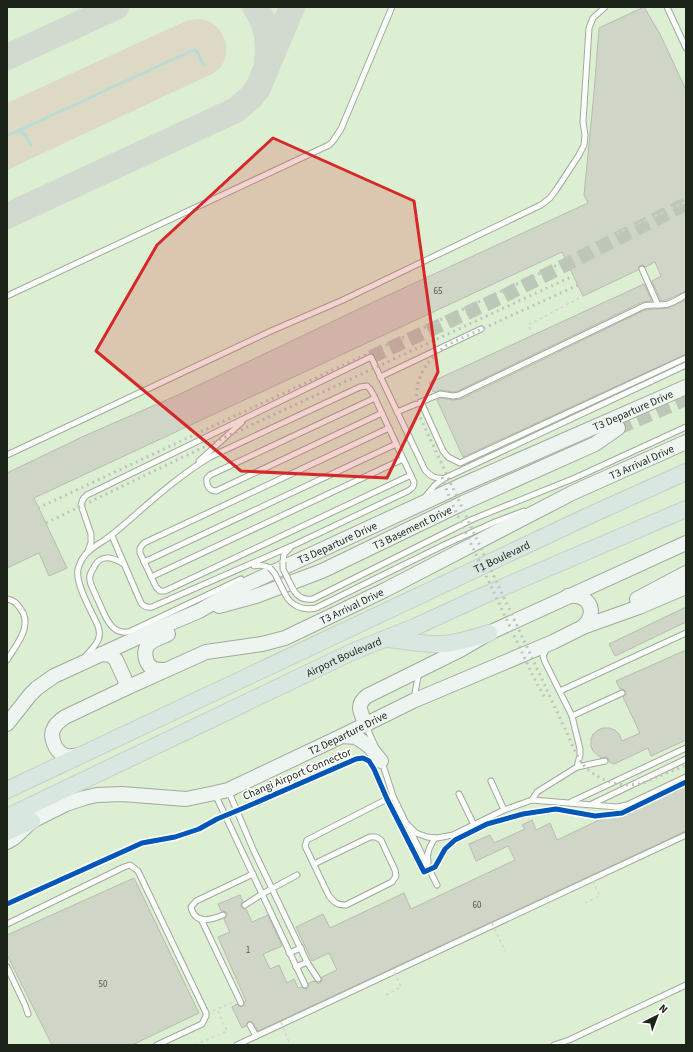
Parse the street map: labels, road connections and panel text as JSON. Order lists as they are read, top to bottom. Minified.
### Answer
{"streets":{"highway":["T1 Boulevard","Airport Boulevard"],"main road":["T3 Departure Drive","T3 Arrival Drive","T3 Basement Drive","T2 Departure Drive"],"cycle path":["Changi Airport Connector"]},"crossings":[["T3 Departure Drive","T3 Basement Drive"],["T3 Arrival Drive","Airport Boulevard"],["T1 Boulevard","Airport Boulevard"]],"house_numbers":["65","60","1","50"],"north":"top right"}
